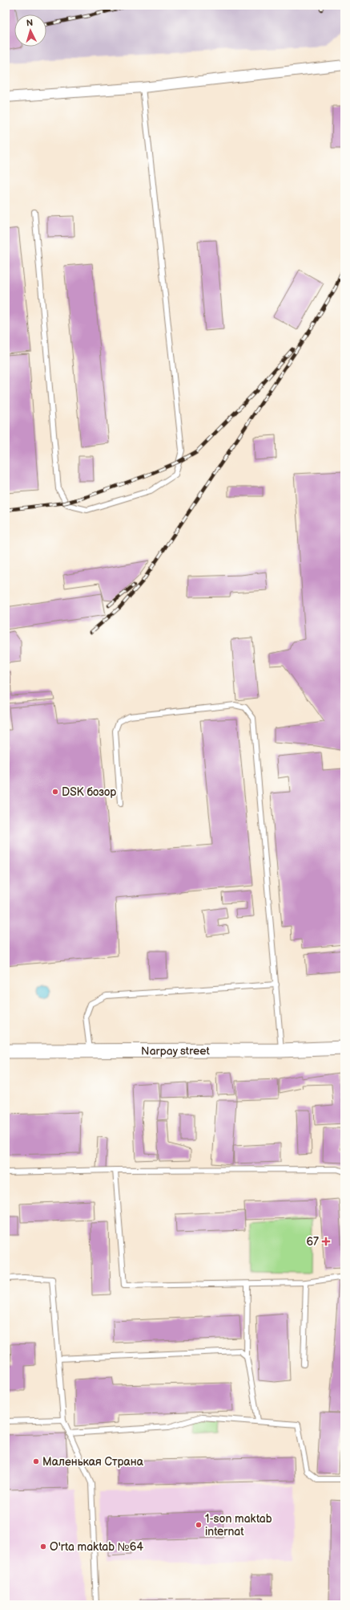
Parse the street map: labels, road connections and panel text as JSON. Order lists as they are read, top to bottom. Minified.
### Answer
{"streets":{"main road":["Narpay street"]},"places":{"other":["DSK бозор","Маленькая Страна","1-son maktab internat","O'rta maktab №64"],"health":["67"]},"north":"top"}
